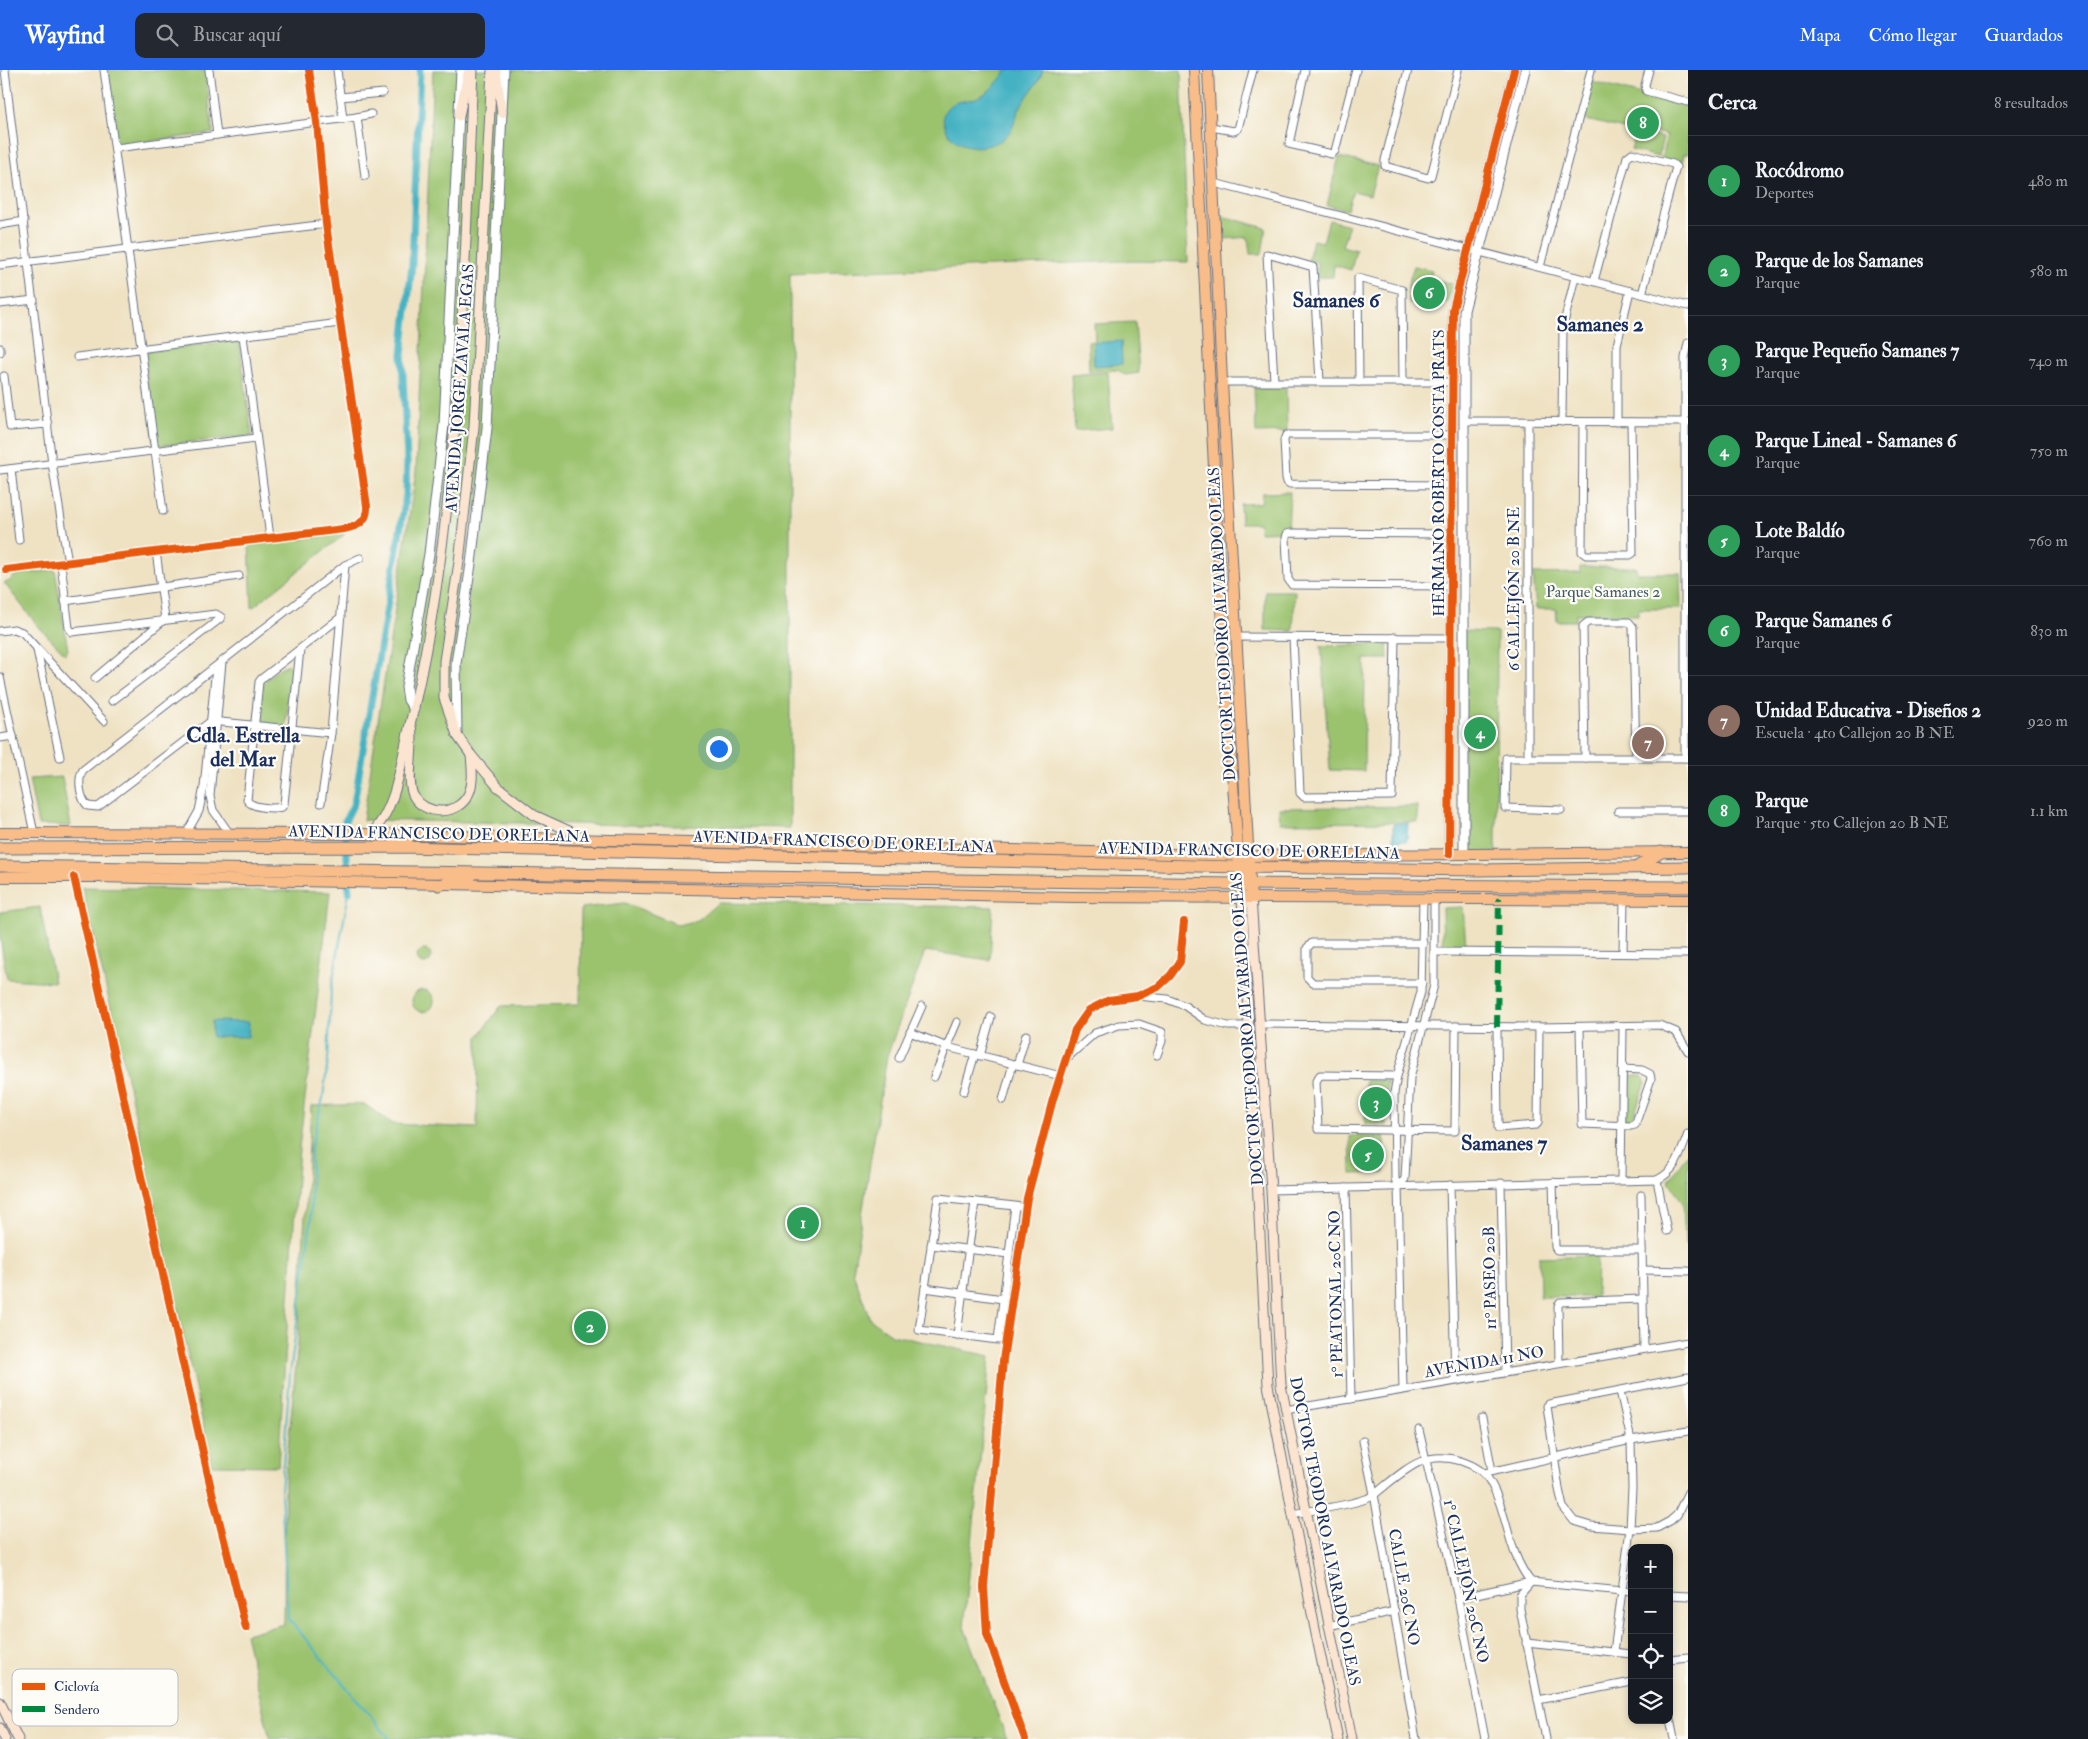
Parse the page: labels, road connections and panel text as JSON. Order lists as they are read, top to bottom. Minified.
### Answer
{"streets":{"highway":["AVENIDA FRANCISCO DE ORELLANA"],"main road":["AVENIDA JORGE ZAVALA EGAS","DOCTOR TEODORO ALVARADO OLEAS"],"street":["HERMANO ROBERTO COSTA PRATS","6 CALLEJÓN 20 B NE","11° PASEO 20B","1° PEATONAL 20C NO","AVENIDA 11 NO","1° CALLEJÓN 20C NO","CALLE 20C NO"]},"crossings":[["AVENIDA JORGE ZAVALA EGAS","AVENIDA FRANCISCO DE ORELLANA"],["HERMANO ROBERTO COSTA PRATS","AVENIDA FRANCISCO DE ORELLANA"],["DOCTOR TEODORO ALVARADO OLEAS","AVENIDA FRANCISCO DE ORELLANA"],["DOCTOR TEODORO ALVARADO OLEAS","AVENIDA 11 NO"],["11° PASEO 20B","AVENIDA 11 NO"],["1° PEATONAL 20C NO","AVENIDA 11 NO"]],"districts":["Samanes 6","Samanes 2","Cdla. Estrella del Mar","Samanes 7"],"parks":["Parque Samanes 2"],"legend":["Ciclovía","Sendero"],"page":{"header":"Wayfind","search":"Buscar aquí","nav":["Mapa","Cómo llegar","Guardados"],"heading":["Cerca","8 resultados"],"pins":["8","6","4","7","3","5","1","2"],"list":[{"mark":"1","name":"Rocódromo","note":"Deportes","value":"480 m"},{"mark":"2","name":"Parque de los Samanes","note":"Parque","value":"580 m"},{"mark":"3","name":"Parque Pequeño Samanes 7","note":"Parque","value":"740 m"},{"mark":"4","name":"Parque Lineal - Samanes 6","note":"Parque","value":"750 m"},{"mark":"5","name":"Lote Baldío","note":"Parque","value":"760 m"},{"mark":"6","name":"Parque Samanes 6","note":"Parque","value":"830 m"},{"mark":"7","name":"Unidad Educativa - Diseños 2","note":"Escuela · 4to Callejon 20 B NE","value":"920 m"},{"mark":"8","name":"Parque","note":"Parque · 5to Callejon 20 B NE","value":"1.1 km"}],"map_buttons":["+","−"]}}
